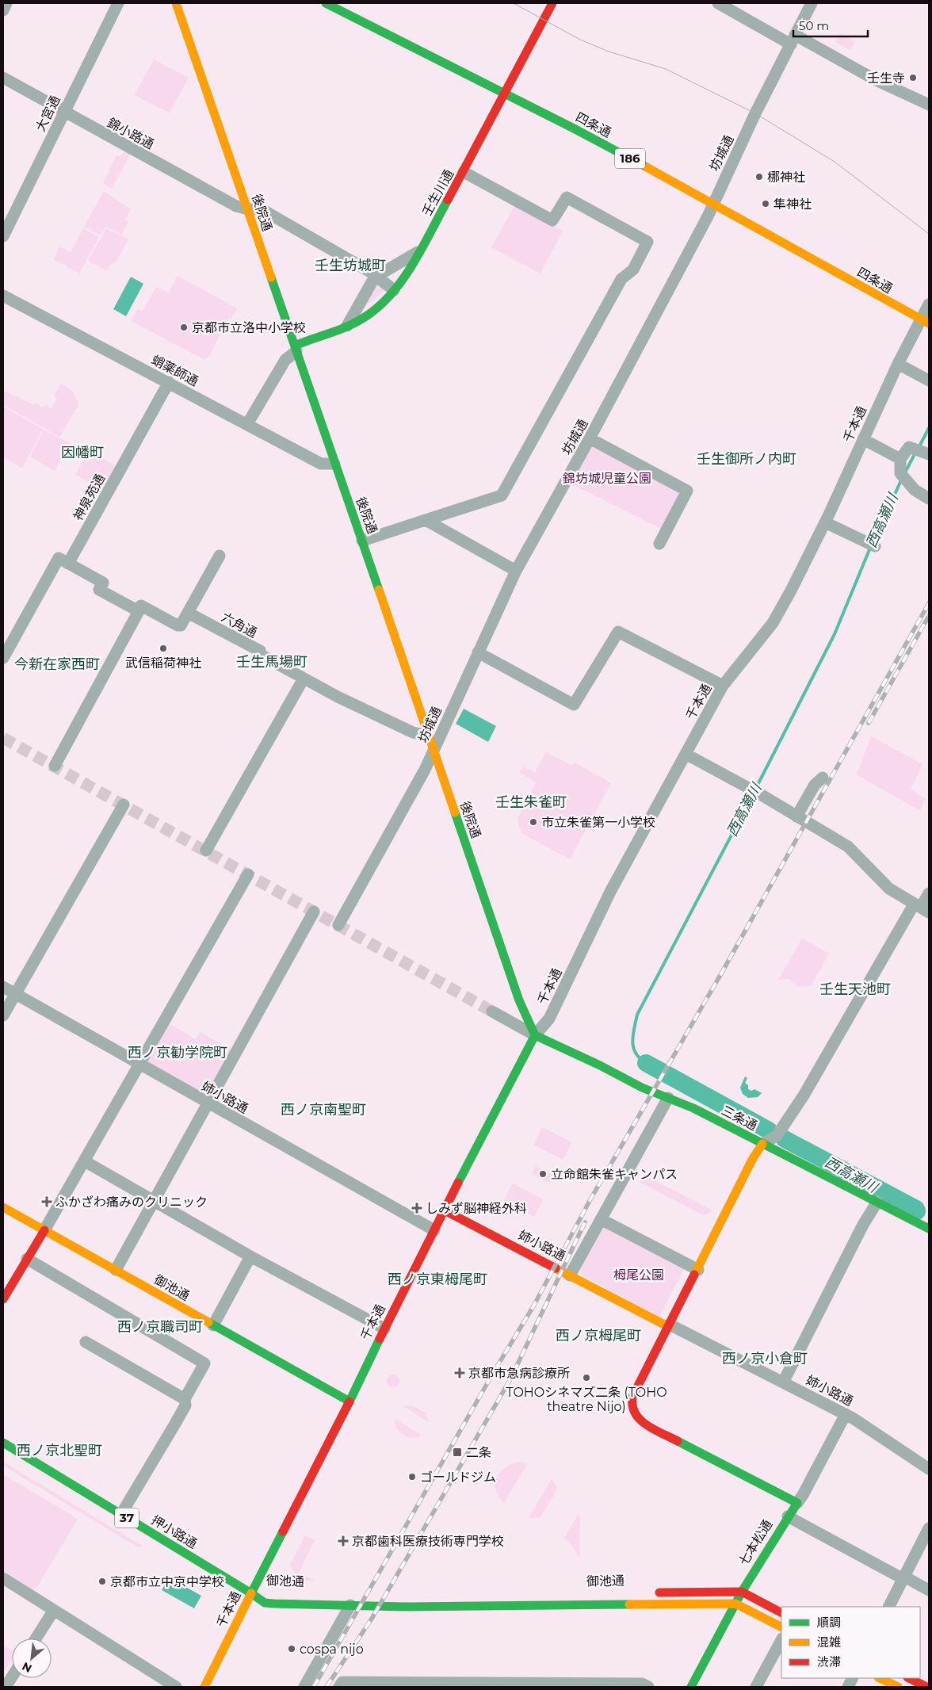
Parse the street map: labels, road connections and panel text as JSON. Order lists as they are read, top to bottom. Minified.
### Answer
{"streets":{"street":["大宮通","四条通","錦小路通","坊城通","186","壬生川通","後院通","蛸薬師通","千本通","神泉苑通","六角通","姉小路通","三条通","御池通","37","押小路通","七本松通"]},"crossings":[["大宮通","錦小路通"],["四条通","坊城通"],["四条通","壬生川通"],["四条通","千本通"],["錦小路通","壬生川通"],["錦小路通","後院通"],["坊城通","後院通"],["壬生川通","後院通"],["後院通","蛸薬師通"],["後院通","千本通"],["後院通","六角通"],["後院通","三条通"],["蛸薬師通","神泉苑通"],["千本通","姉小路通"],["千本通","三条通"],["千本通","御池通"],["千本通","押小路通"],["姉小路通","七本松通"],["御池通","押小路通"],["御池通","七本松通"]],"districts":["壬生坊城町","因幡町","壬生御所ノ内町","壬生馬場町","今新在家西町","壬生朱雀町","壬生天池町","西ノ京勧学院町","西ノ京南聖町","西ノ京東栂尾町","西ノ京職司町","西ノ京栂尾町","西ノ京小倉町","西ノ京北聖町"],"water":["西高瀬川"],"parks":["錦坊城児童公園","栂尾公園"],"places":{"other":["壬生寺","梛神社","隼神社","京都市立洛中小学校","武信稲荷神社","市立朱雀第一小学校","立命館朱雀キャンパス","TOHOシネマズ二条 (TOHO theatre Nijo)","ゴールドジム","京都市立中京中学校","cospa nijo"],"health":["ふかざわ痛みのクリニック","しみず脳神経外科","京都市急病診療所","京都歯科医療技術専門学校"],"transit":["二条"]},"legend":["順調","混雑","渋滞"],"scale_bar":"50 m","north":"bottom left"}
